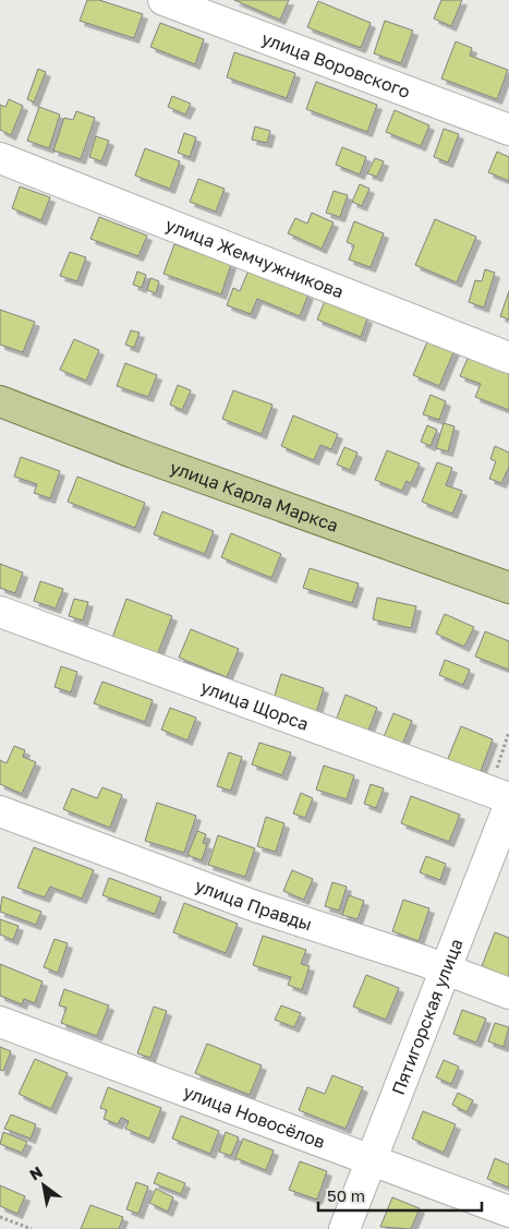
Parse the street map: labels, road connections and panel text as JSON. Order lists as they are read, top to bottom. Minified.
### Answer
{"streets":{"main road":["улица Карла Маркса"],"street":["улица Воровского","улица Жемчужникова","улица Щорса","улица Правды","Пятигорская улица","улица Новосёлов"]},"crossings":[["улица Правды","Пятигорская улица"],["Пятигорская улица","улица Новосёлов"]],"scale_bar":"50 m","north":"top left"}
